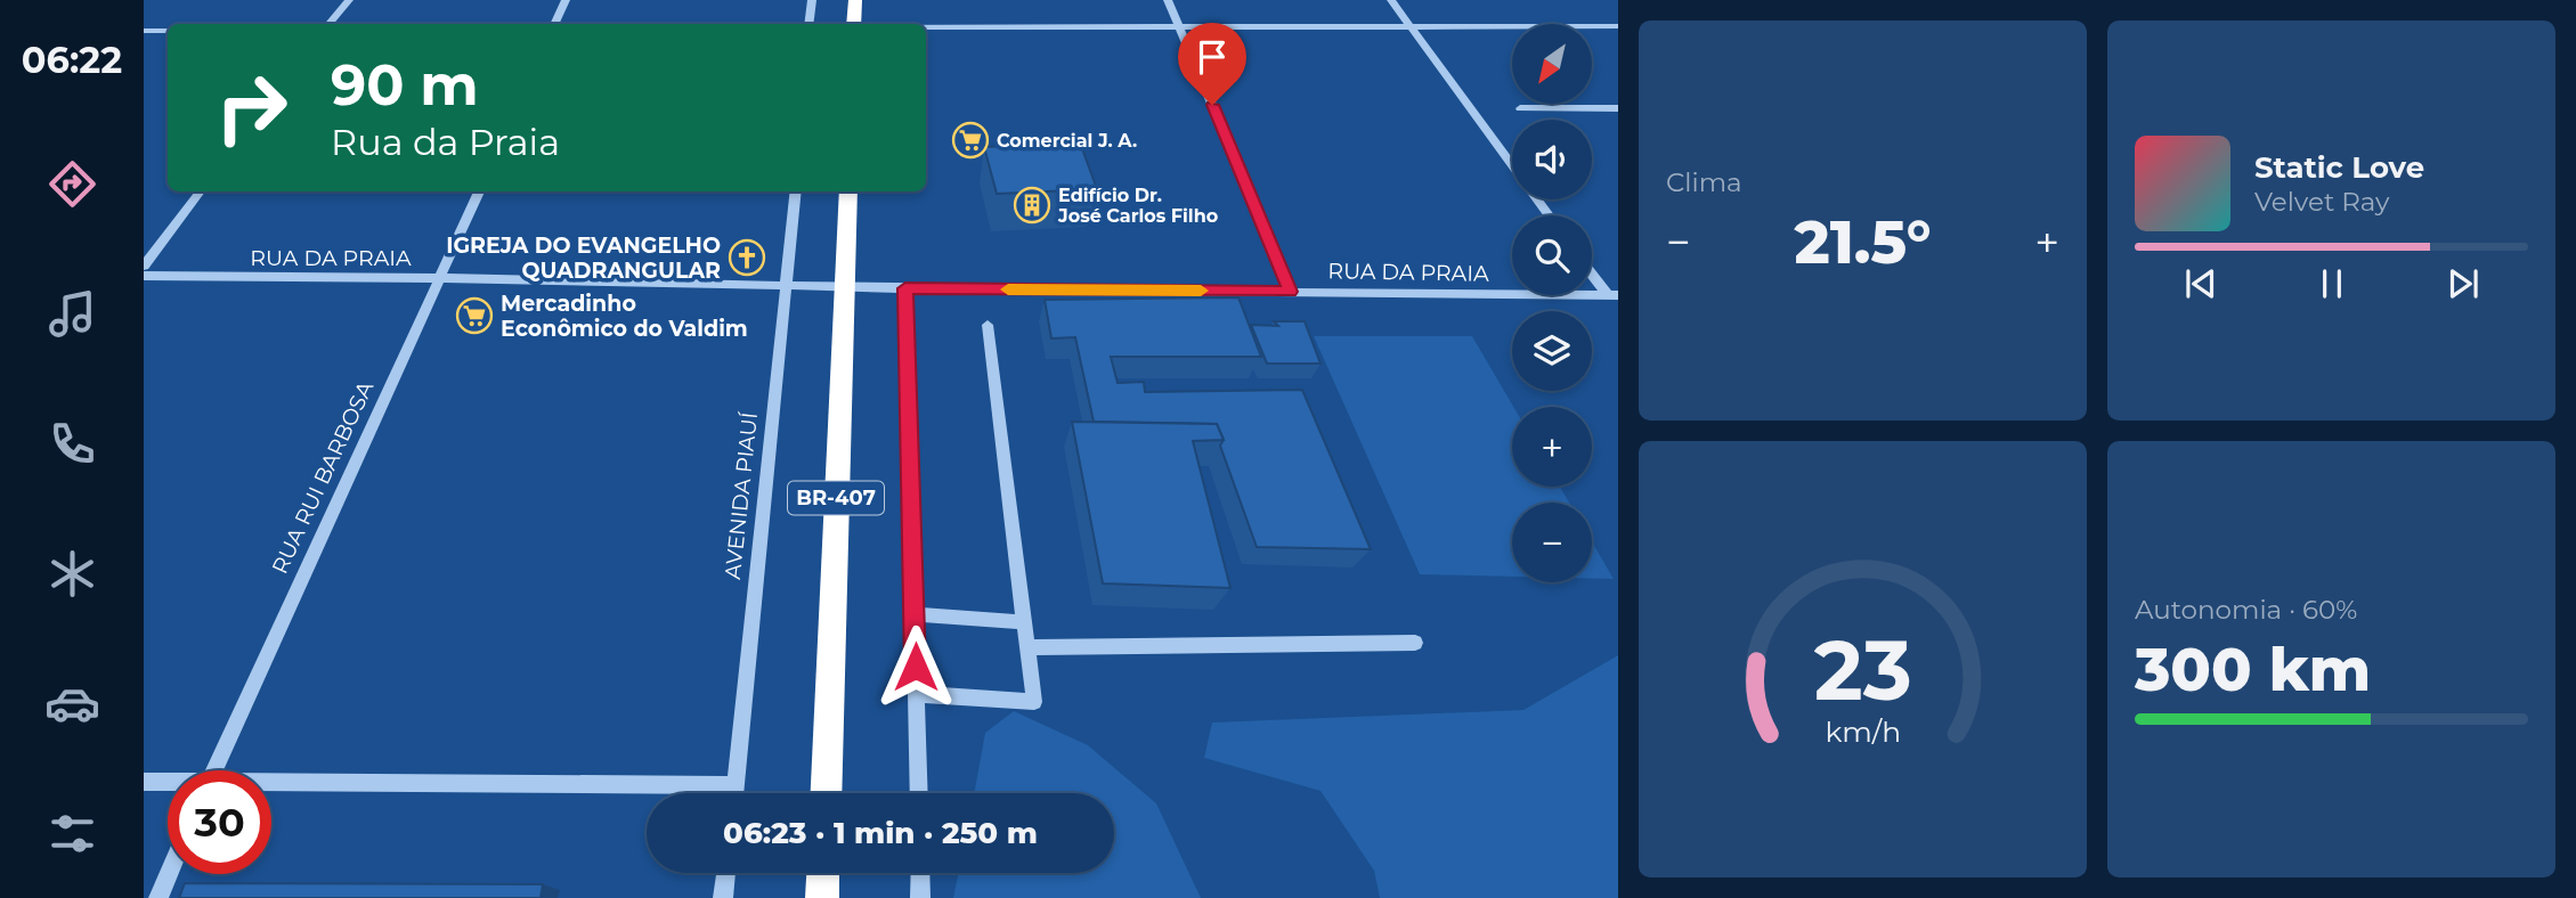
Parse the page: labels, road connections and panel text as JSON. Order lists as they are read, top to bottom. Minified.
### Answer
{"streets":{"highway":["BR-407"],"street":["RUA DA PRAIA","RUA RUI BARBOSA","AVENIDA PIAUÍ"]},"crossings":[["RUA DA PRAIA","RUA RUI BARBOSA"],["RUA DA PRAIA","AVENIDA PIAUÍ"],["RUA DA PRAIA","BR-407"]],"places":{"supermarket":["Comercial J. A.","Mercadinho Econômico do Valdim"],"building":["Edifício Dr. José Carlos Filho"],"church":["IGREJA DO EVANGELHO QUADRANGULAR"]},"north":"bottom left","page":{"tabs":"06:22","tile":["Clima",["Autonomia · 60%","300 km"]],"map_buttons":["+","−"],"turn":["90 m","Rua da Praia"],"song":["Static Love","Velvet Ray"],"heat":["−","21.5°","+"],"limit":"30","trip":"06:23 · 1 min · 250 m","gauge":["23","km/h"]}}
